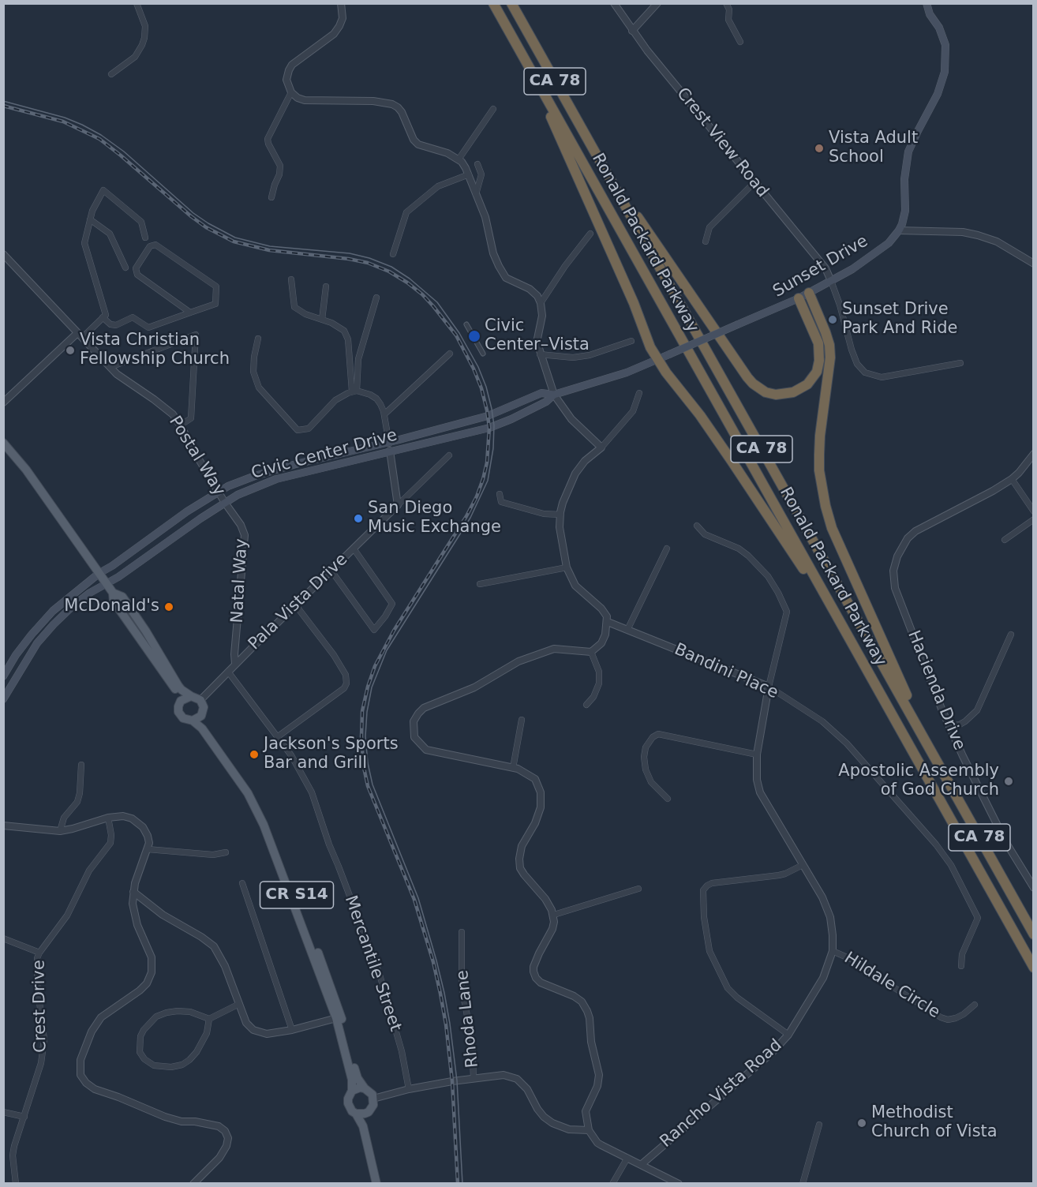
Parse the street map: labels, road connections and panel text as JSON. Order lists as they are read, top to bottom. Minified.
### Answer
{"streets":{"highway":["CA 78","Ronald Packard Parkway"],"main road":["Sunset Drive","Civic Center Drive","CR S14"],"street":["Crest View Road","Postal Way","Natal Way","Pala Vista Drive","Bandini Place","Hacienda Drive","Mercantile Street","Hildale Circle","Crest Drive","Rhoda Lane","Rancho Vista Road"]},"crossings":[["Crest View Road","Sunset Drive"],["Sunset Drive","Civic Center Drive"],["Civic Center Drive","Postal Way"],["Civic Center Drive","Natal Way"],["Civic Center Drive","CR S14"],["Postal Way","Natal Way"],["Natal Way","Pala Vista Drive"],["Pala Vista Drive","CR S14"],["Pala Vista Drive","Mercantile Street"],["Bandini Place","Rancho Vista Road"],["Hildale Circle","Rancho Vista Road"]],"places":["Vista Adult School","Sunset Drive Park And Ride","Civic Center–Vista","Vista Christian Fellowship Church","San Diego Music Exchange","McDonald's","Jackson's Sports Bar and Grill","Apostolic Assembly of God Church","Methodist Church of Vista"]}
